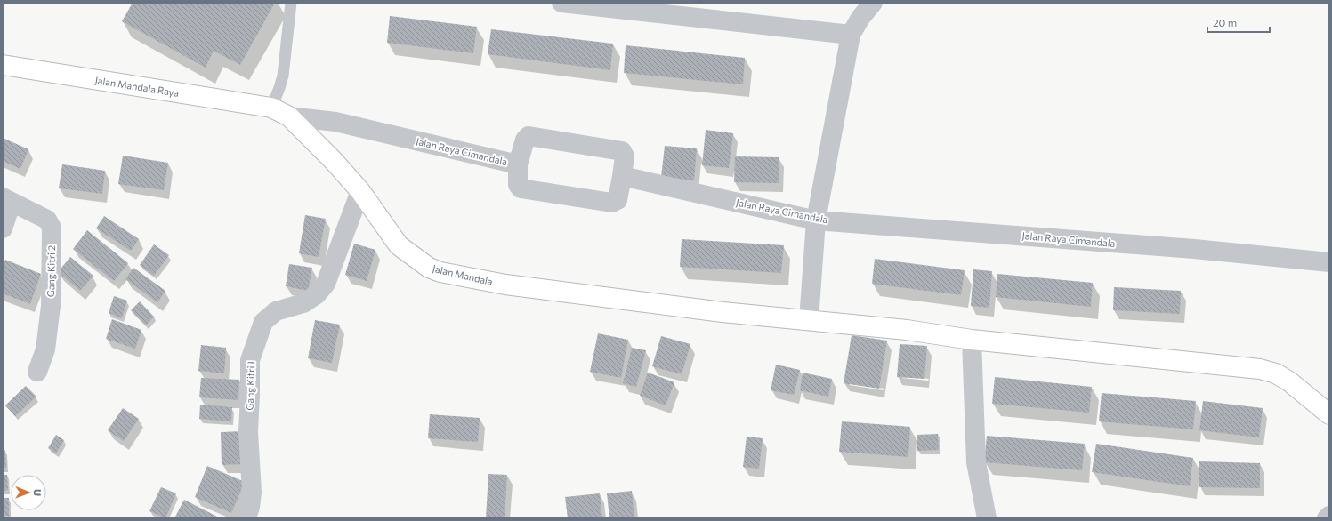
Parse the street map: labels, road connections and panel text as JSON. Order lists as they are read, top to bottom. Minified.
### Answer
{"streets":{"street":["Jalan Mandala Raya","Jalan Raya Cimandala","Gang Kitri 2","Jalan Mandala","Gang Kitri I"]},"crossings":[["Jalan Mandala Raya","Jalan Mandala"],["Jalan Raya Cimandala","Jalan Mandala"],["Jalan Mandala","Gang Kitri I"]],"scale_bar":"20 m","north":"right"}
